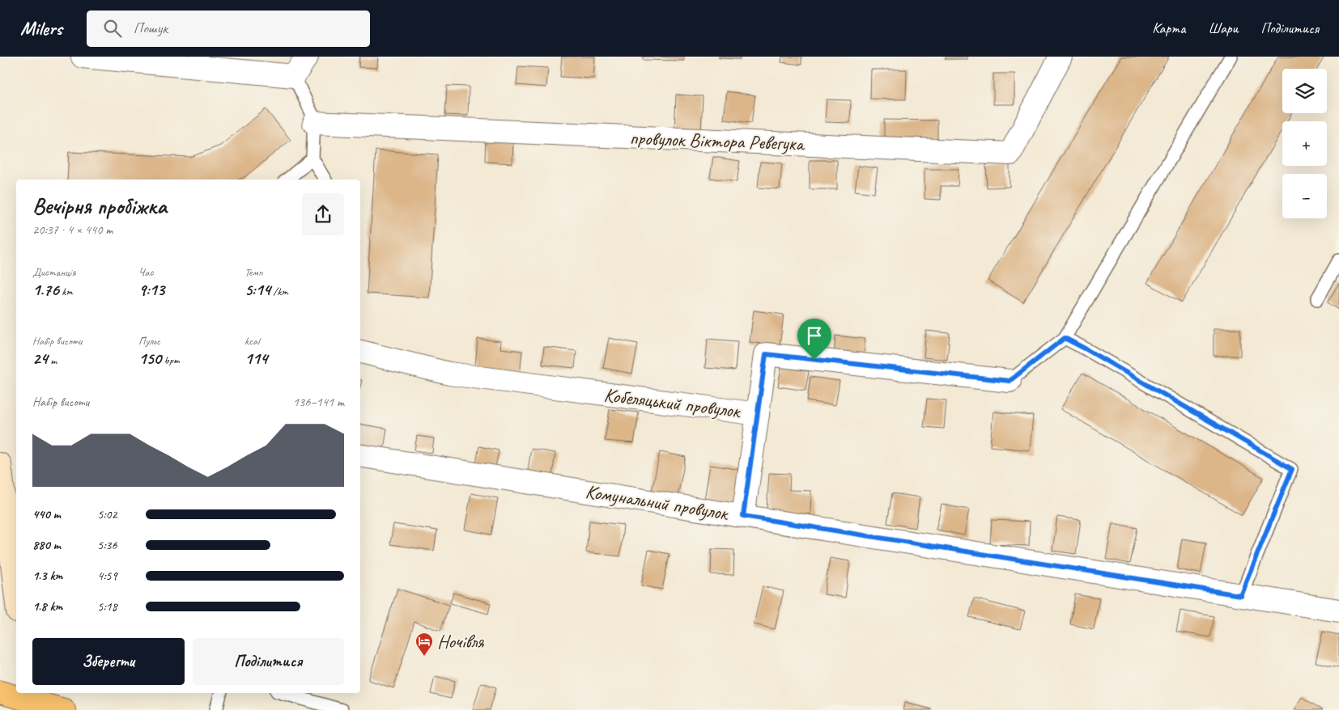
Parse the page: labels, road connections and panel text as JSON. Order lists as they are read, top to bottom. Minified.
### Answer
{"streets":{"street":["провулок Віктора Ревегука","Кобеляцький провулок","Комунальний провулок"]},"places":{"hotel":["Ночівля"]},"page":{"header":"Milers","search":"Пошук","nav":["Карта","Шари","Поділитися"],"map_buttons":["+","−"],"heading":["Вечірня пробіжка","20:37 · 4 × 440 m"],"stats":[["Дистанція","1.76 km"],["Час","9:13"],["Темп","5:14 /km"],["Набір висоти","24 m"],["Пульс","150 bpm"],["kcal","114"]],"chart":["Набір висоти","136–141 m"],"list":[{"name":"440 m","note":"5:02"},{"name":"880 m","note":"5:36"},{"name":"1.3 km","note":"4:59"},{"name":"1.8 km","note":"5:18"}],"buttons":["Зберегти","Поділитися"]}}
